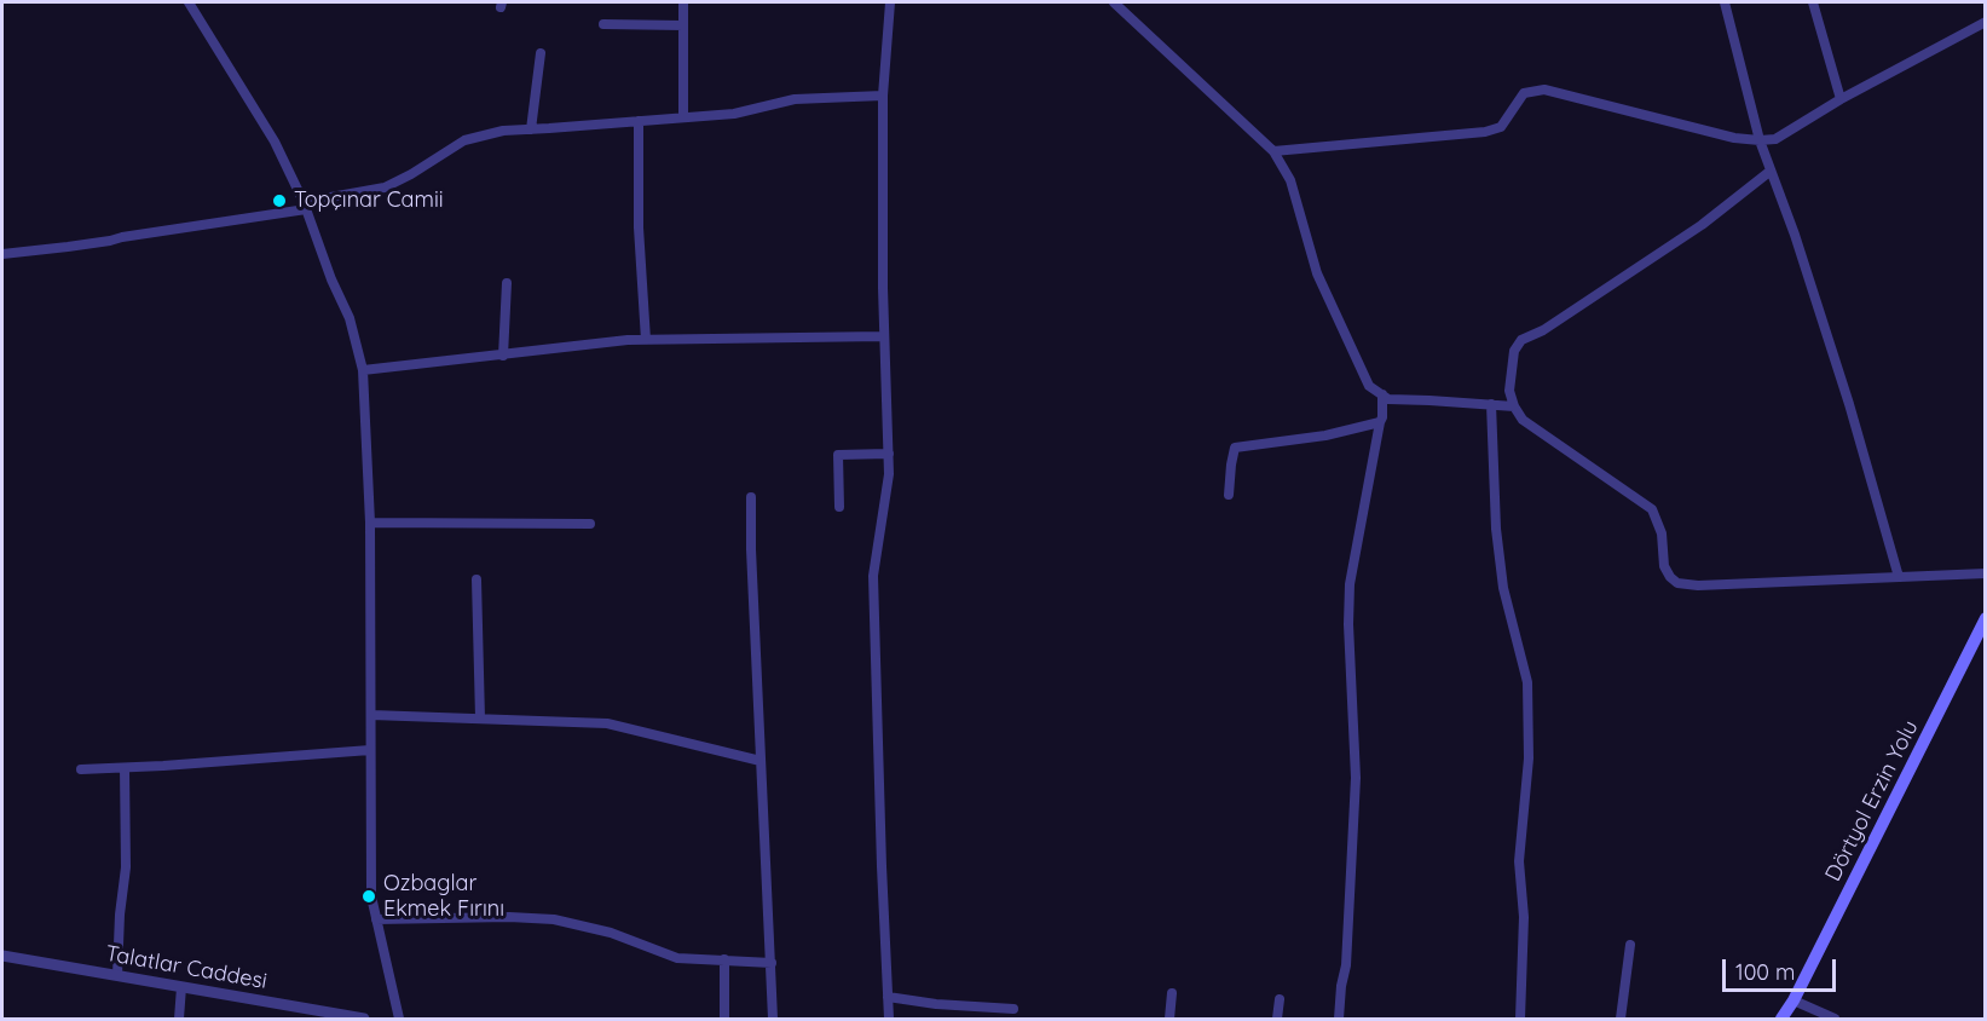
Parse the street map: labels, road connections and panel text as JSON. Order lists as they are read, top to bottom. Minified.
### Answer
{"streets":{"main road":["Dörtyol Erzin Yolu"],"street":["Talatlar Caddesi"]},"places":["Topçınar Camii","Ozbaglar Ekmek Fırını"],"scale_bar":"100 m"}
